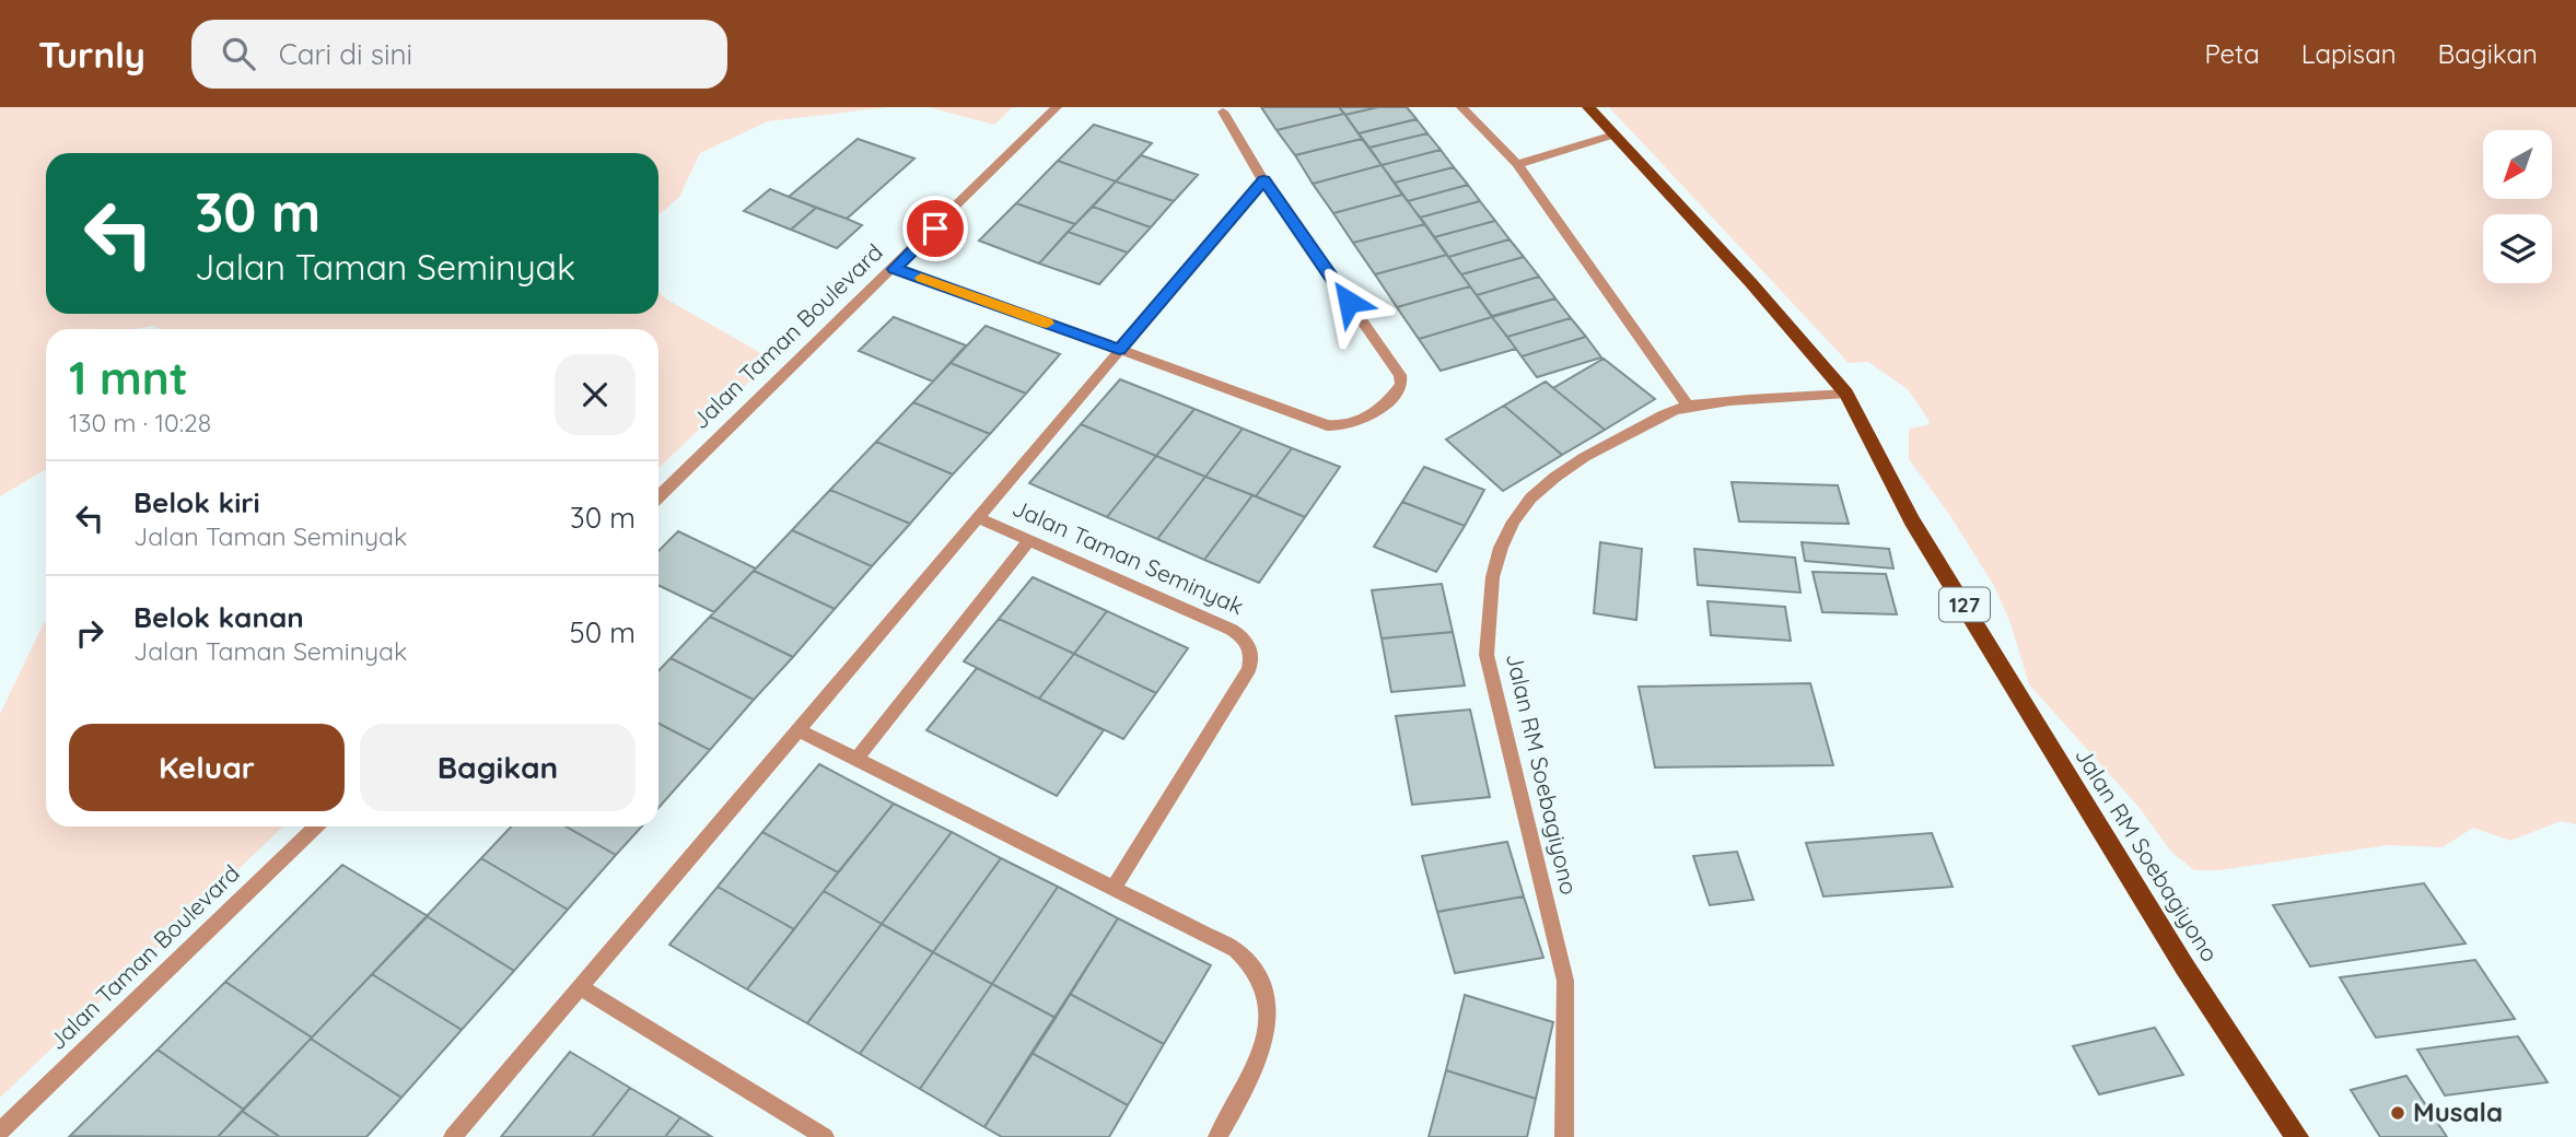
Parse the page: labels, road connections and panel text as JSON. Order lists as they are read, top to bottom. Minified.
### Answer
{"streets":{"main road":["127","Jalan RM Soebagiyono"],"street":["Jalan Taman Boulevard","Jalan Taman Seminyak"]},"places":["Musala"],"north":"bottom left","page":{"header":"Turnly","search":"Cari di sini","nav":["Peta","Lapisan","Bagikan"],"turn":["30 m","Jalan Taman Seminyak"],"heading":["1 mnt","130 m · 10:28"],"list":[{"name":"Belok kiri","note":"Jalan Taman Seminyak","value":"30 m"},{"name":"Belok kanan","note":"Jalan Taman Seminyak","value":"50 m"}],"buttons":["Keluar","Bagikan"]}}
